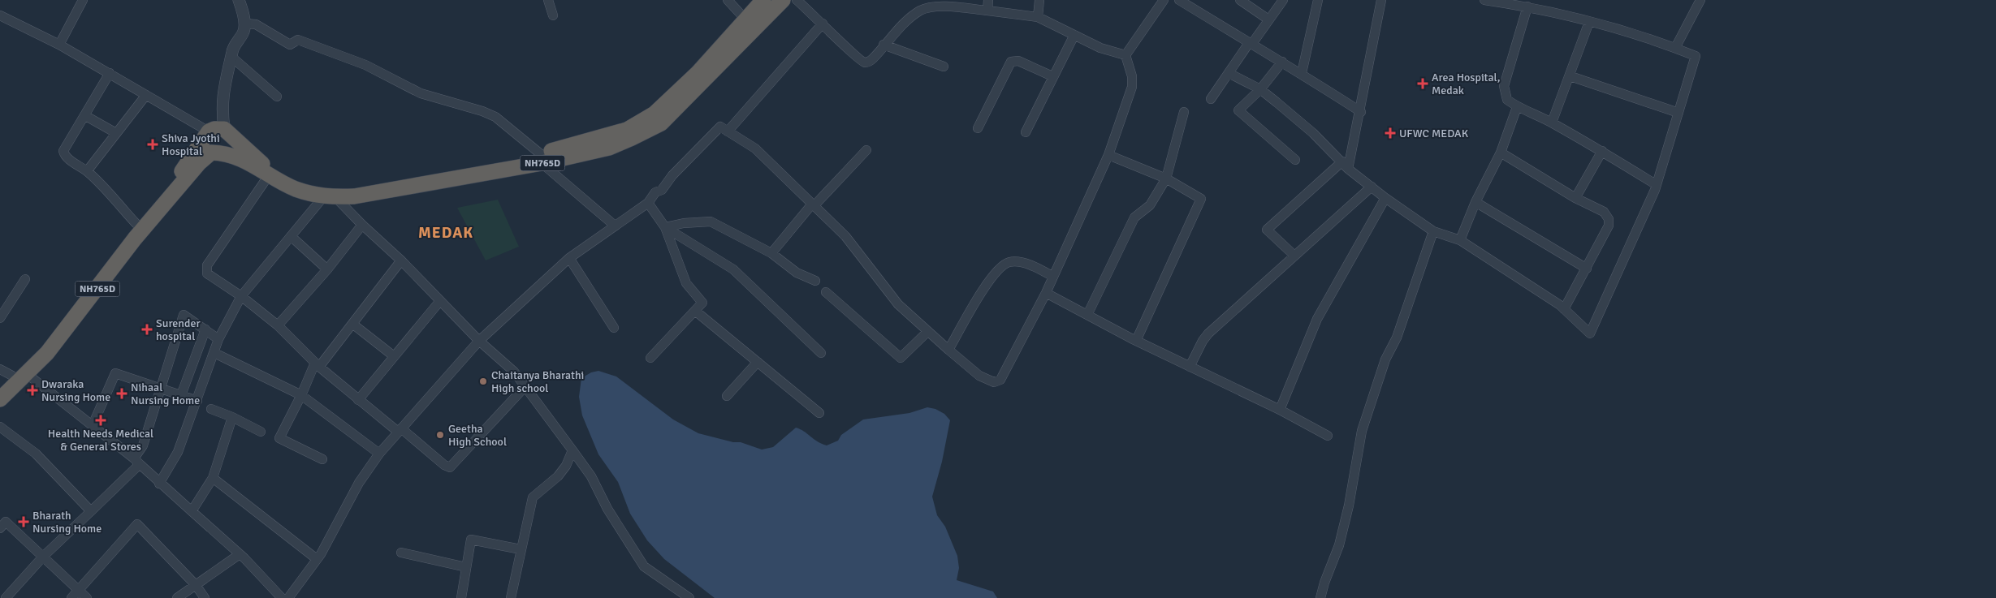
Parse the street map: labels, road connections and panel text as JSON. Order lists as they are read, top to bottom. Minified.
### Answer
{"streets":{"highway":["NH765D"]},"districts":["MEDAK"],"places":{"health":["Area Hospital, Medak","UFWC MEDAK","Shiva Jyothi Hospital","Surender hospital","Dwaraka Nursing Home","Nihaal Nursing Home","Health Needs Medical & General Stores","Bharath Nursing Home"],"other":["Chaitanya Bharathi High school","Geetha High School"]}}
